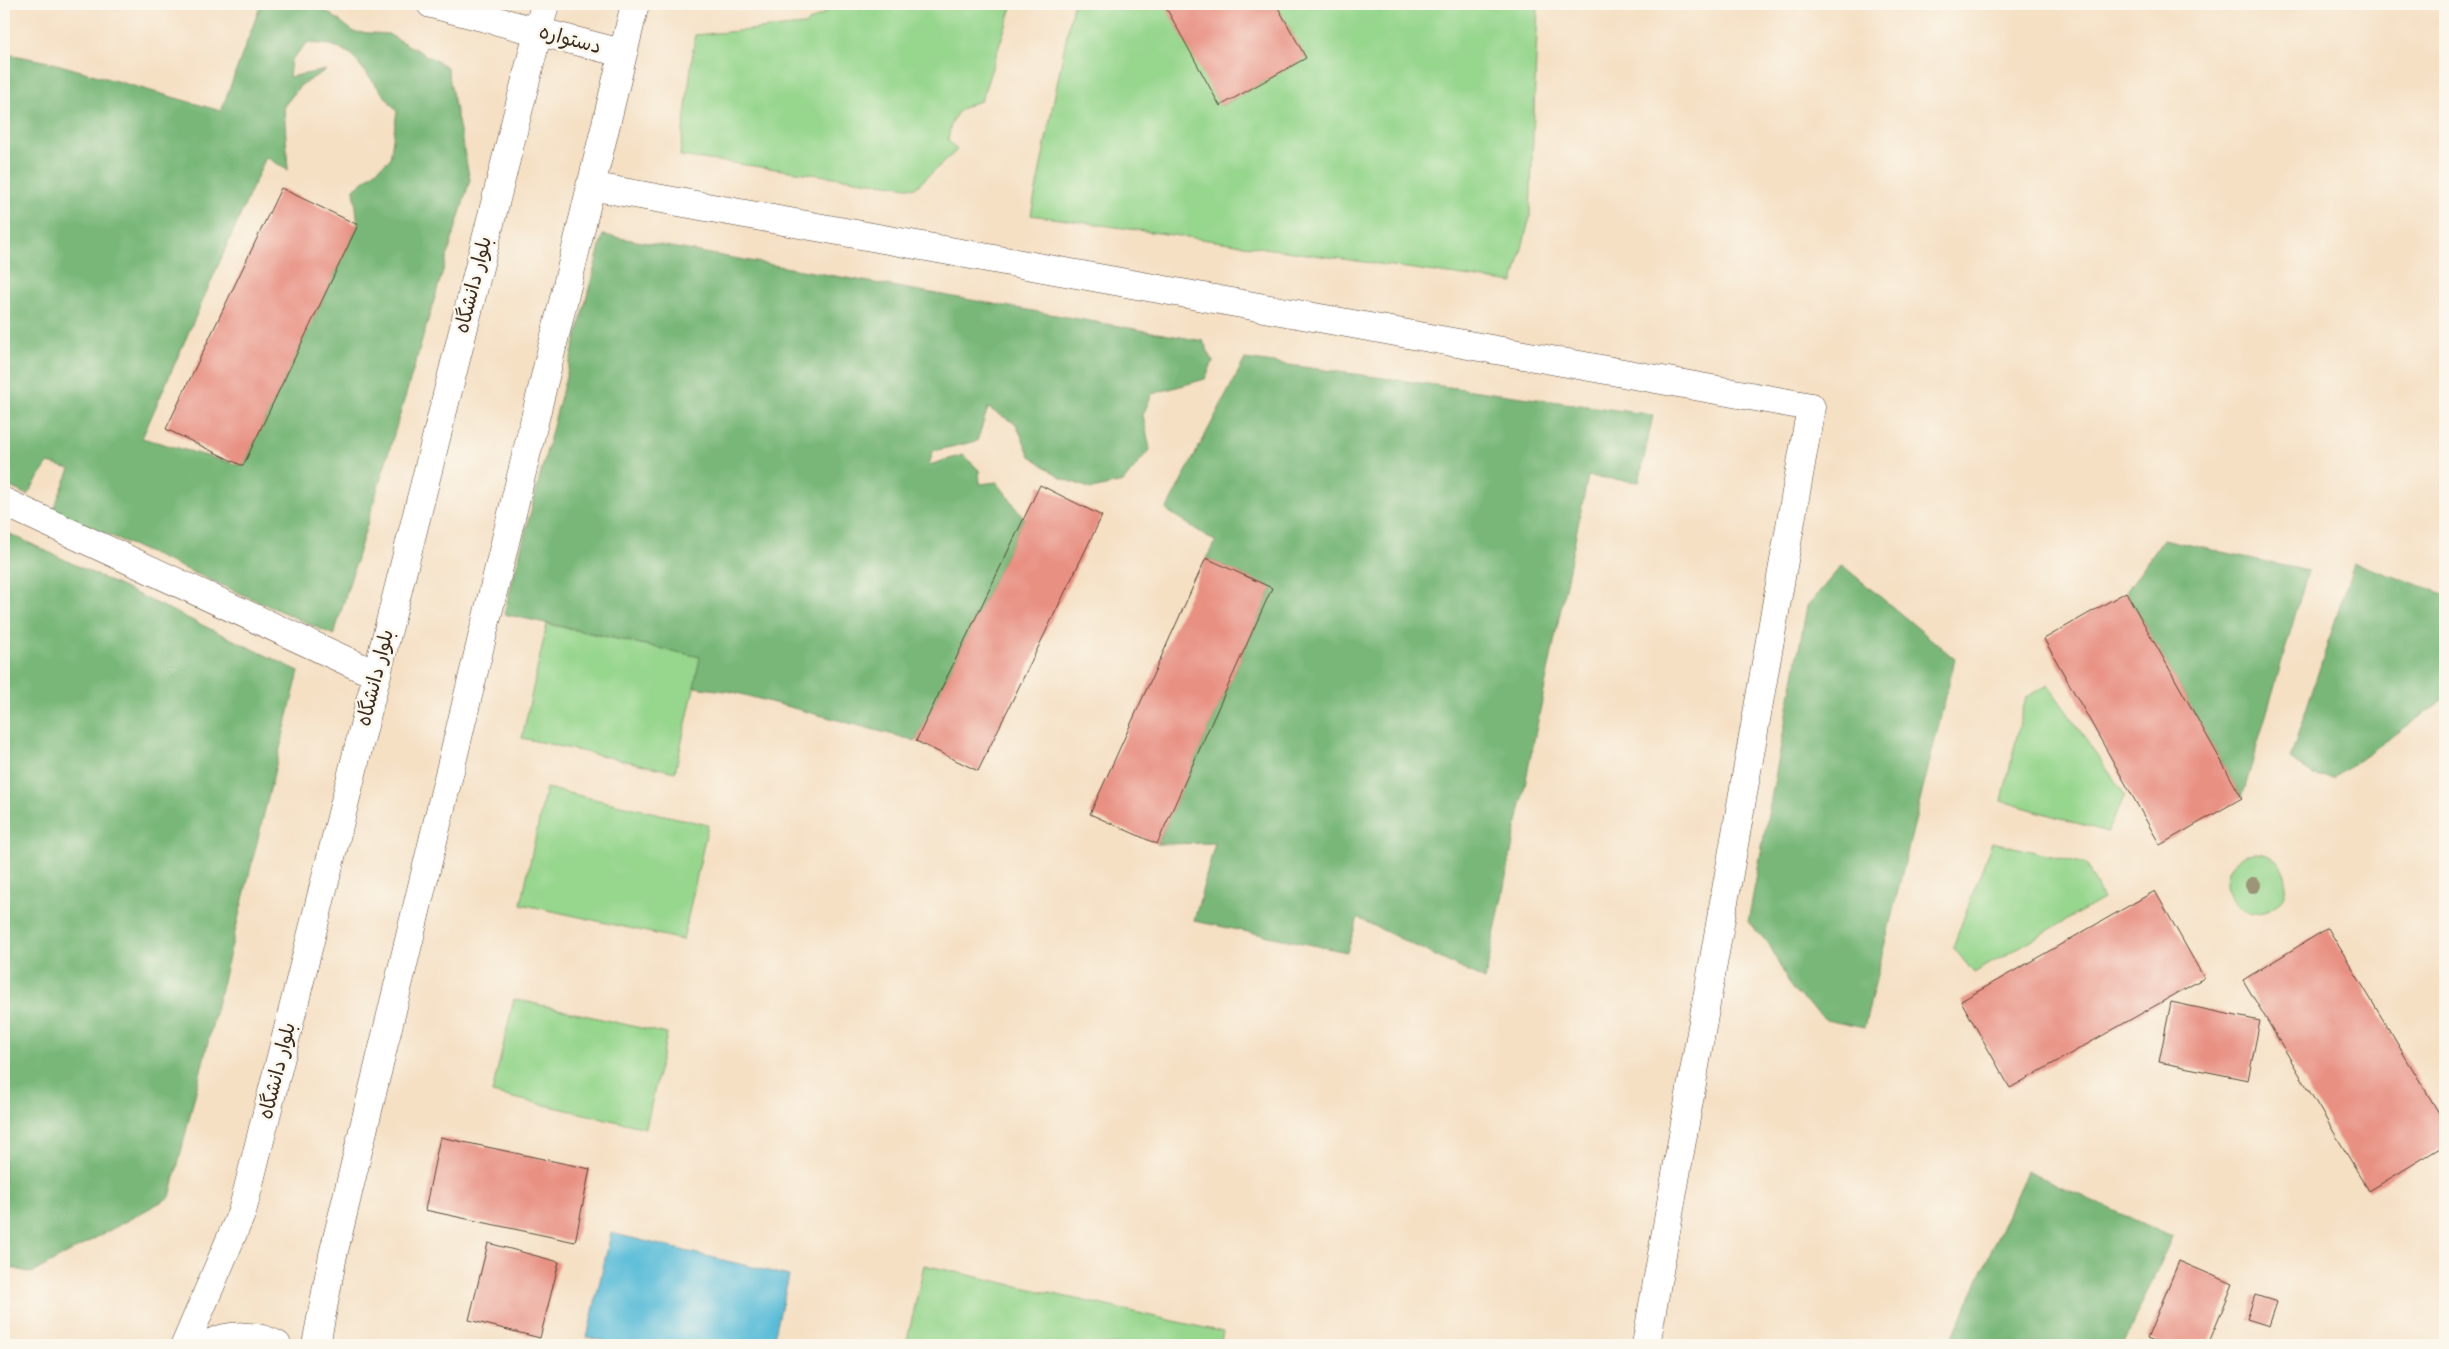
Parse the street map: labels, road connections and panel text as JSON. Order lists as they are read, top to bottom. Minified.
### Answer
{"streets":{"lane":["دستواره","بلوار دانشگاه"]},"crossings":[["دستواره","بلوار دانشگاه"]]}
